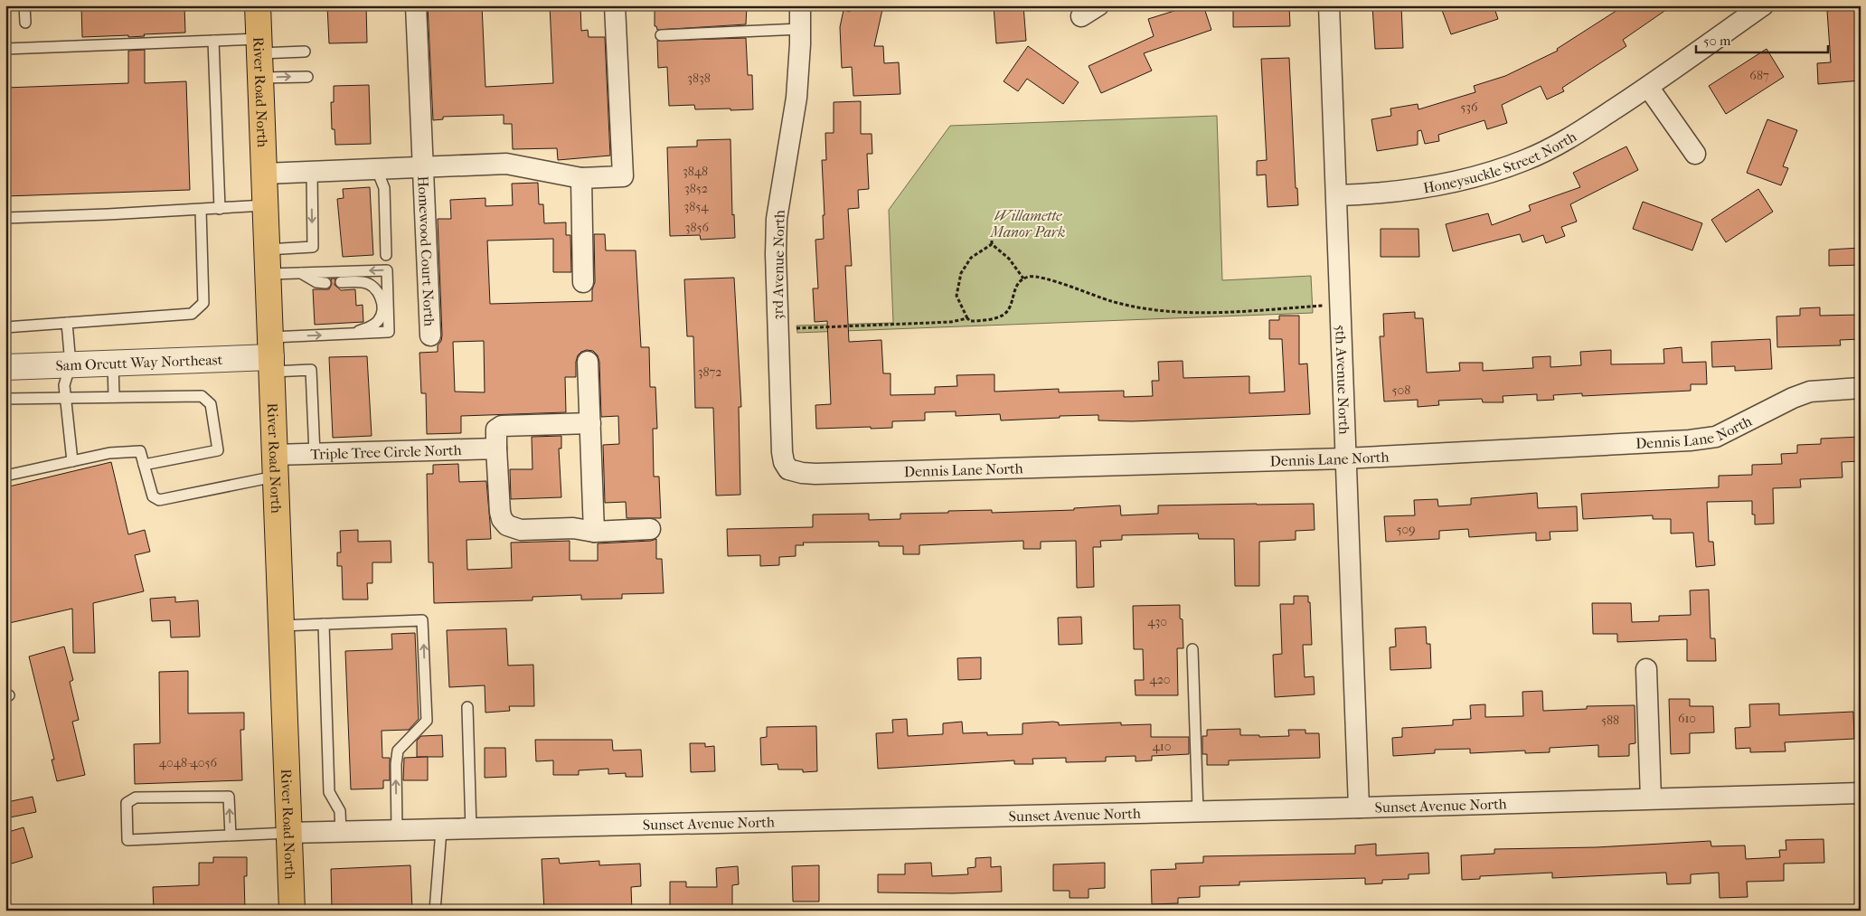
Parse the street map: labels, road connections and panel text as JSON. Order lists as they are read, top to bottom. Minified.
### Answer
{"streets":{"main road":["River Road North"],"street":["Honeysuckle Street North","Homewood Court North","3rd Avenue North","Sam Orcutt Way Northeast","5th Avenue North","Dennis Lane North","Triple Tree Circle North","Sunset Avenue North"]},"crossings":[["River Road North","Homewood Court North"],["River Road North","Sam Orcutt Way Northeast"],["River Road North","Triple Tree Circle North"],["River Road North","Sunset Avenue North"],["Honeysuckle Street North","5th Avenue North"],["3rd Avenue North","Dennis Lane North"],["5th Avenue North","Dennis Lane North"],["5th Avenue North","Sunset Avenue North"]],"parks":["Willamette Manor Park"],"house_numbers":["687","3838","536","3848","3852","3854","3856","3872","508","509","430","420","610","588","410","4048-4056"],"scale_bar":"50 m"}
